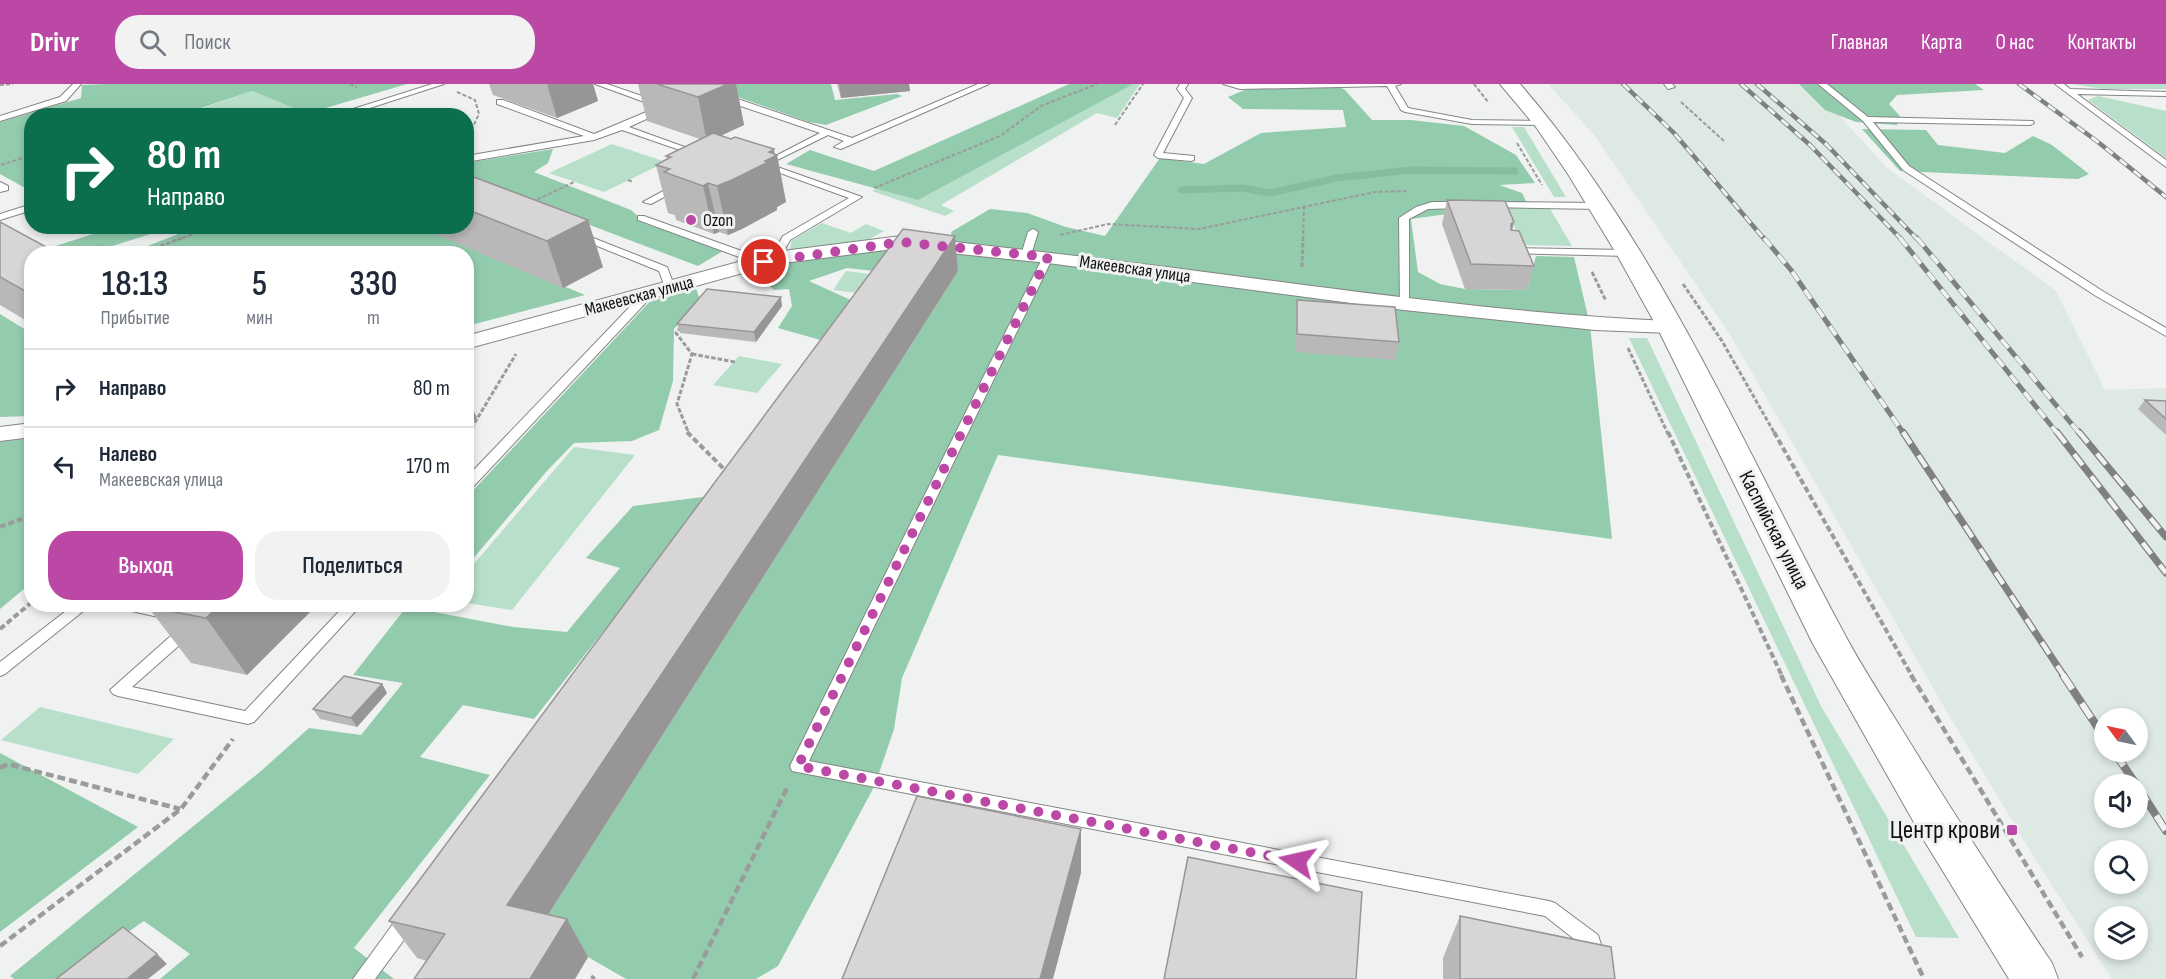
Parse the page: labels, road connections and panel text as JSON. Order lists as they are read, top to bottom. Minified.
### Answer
{"streets":{"main road":["Каспийская улица"],"street":["Макеевская улица"]},"crossings":[["Макеевская улица","Каспийская улица"]],"places":{"other":["Ozon"],"transit":["Центр крови"]},"north":"top left","page":{"header":"Drivr","search":"Поиск","nav":["Главная","Карта","О нас","Контакты"],"turn":["80 m","Направо"],"eta":["18:13","Прибытие","5","мин","330","m"],"list":[{"name":"Направо","value":"80 m"},{"name":"Налево","note":"Макеевская улица","value":"170 m"}],"buttons":["Выход","Поделиться"]}}
